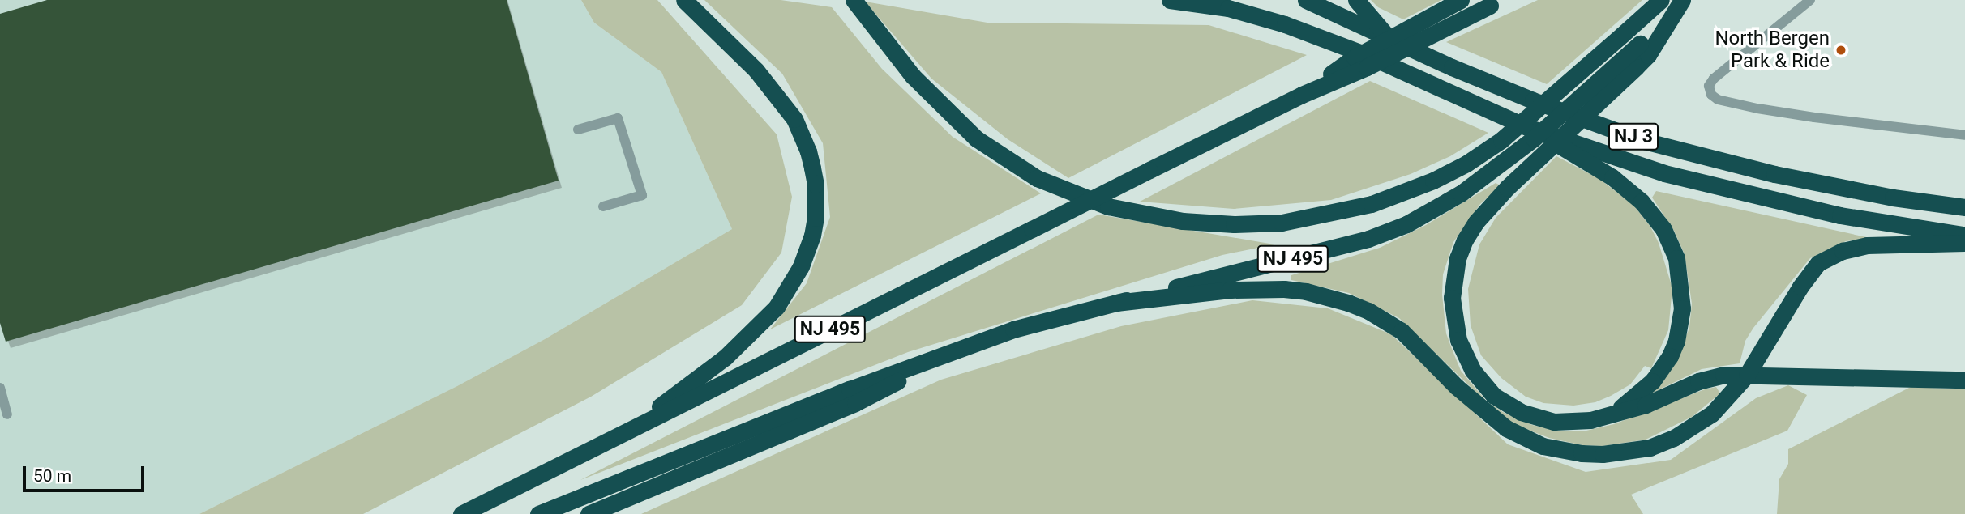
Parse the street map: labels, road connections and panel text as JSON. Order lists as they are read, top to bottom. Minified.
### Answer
{"streets":{"highway":["NJ 3","NJ 495"]},"places":["North Bergen Park & Ride"],"scale_bar":"50 m"}
